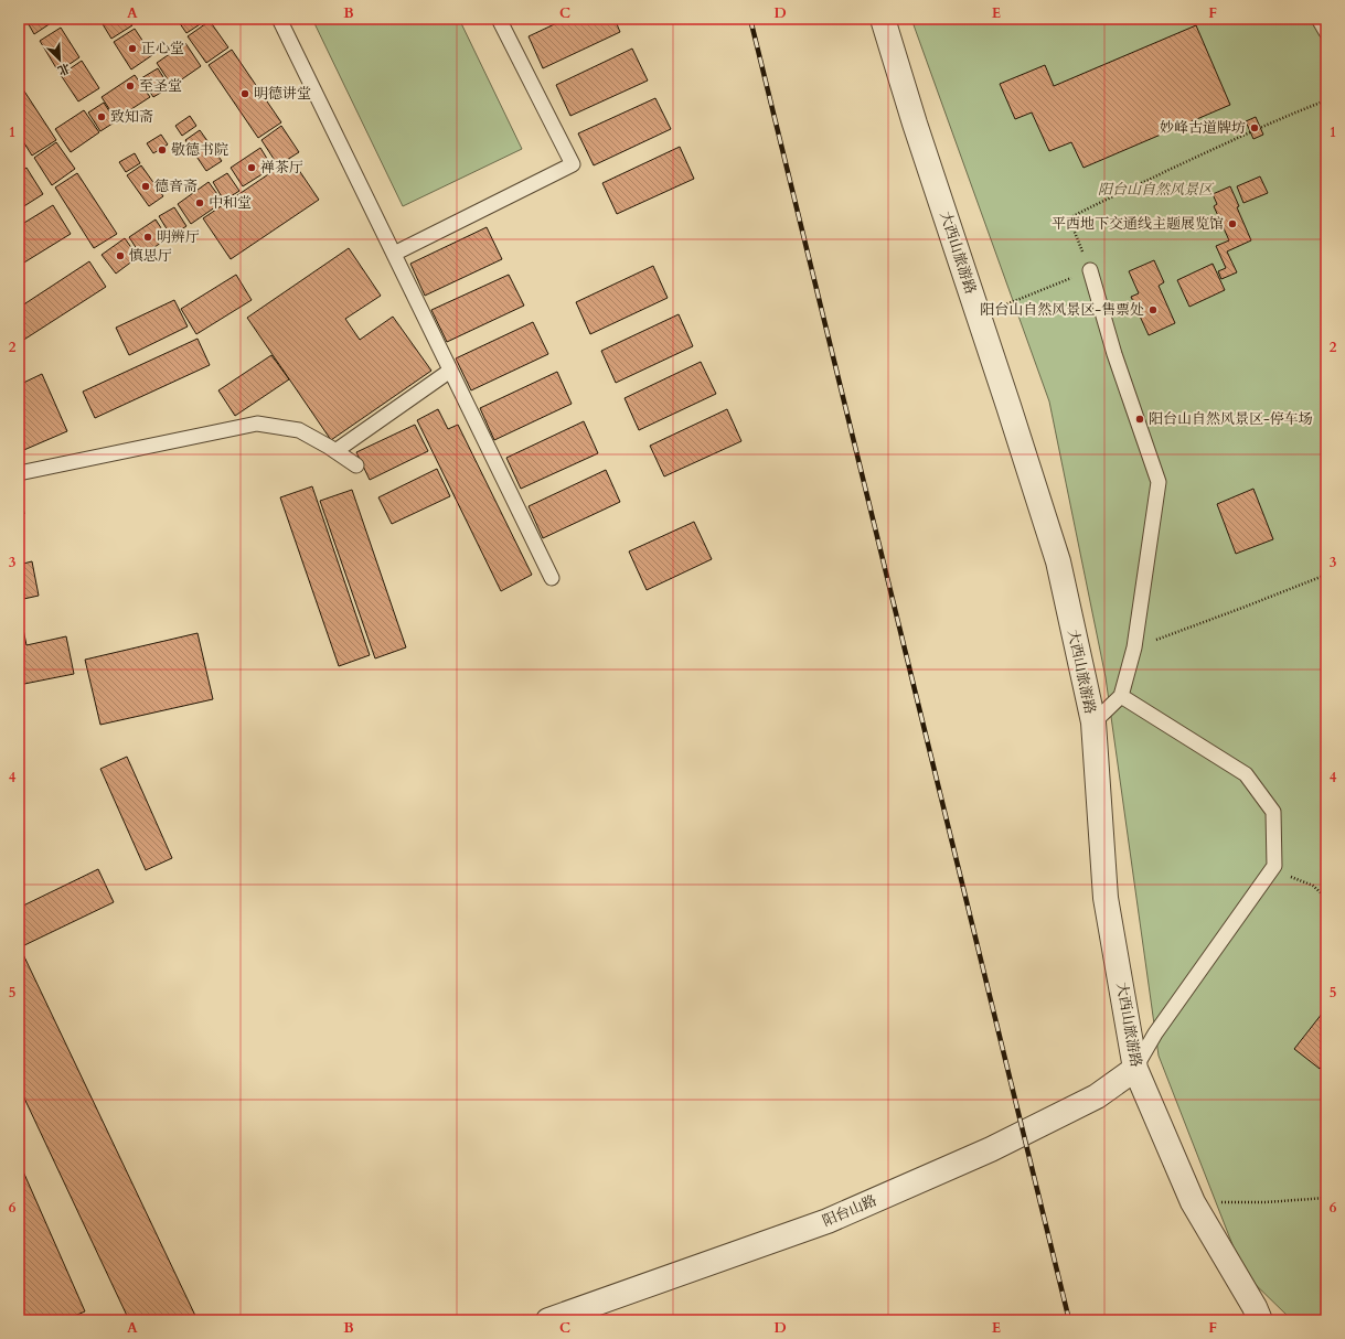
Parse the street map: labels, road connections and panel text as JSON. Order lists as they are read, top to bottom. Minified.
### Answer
{"streets":{"street":["大西山旅游路","阳台山路"]},"crossings":[["大西山旅游路","阳台山路"]],"parks":["阳台山自然风景区"],"places":["正心堂","至圣堂","明德讲堂","致知斋","妙峰古道牌坊","敬德书院","禅茶厅","德音斋","中和堂","平西地下交通线主题展览馆","明辨厅","慎思厅","阳台山自然风景区-售票处","阳台山自然风景区-停车场"],"north":"bottom right","grid":{"columns":["A","B","C","D","E","F"],"rows":["1","2","3","4","5","6"]}}
